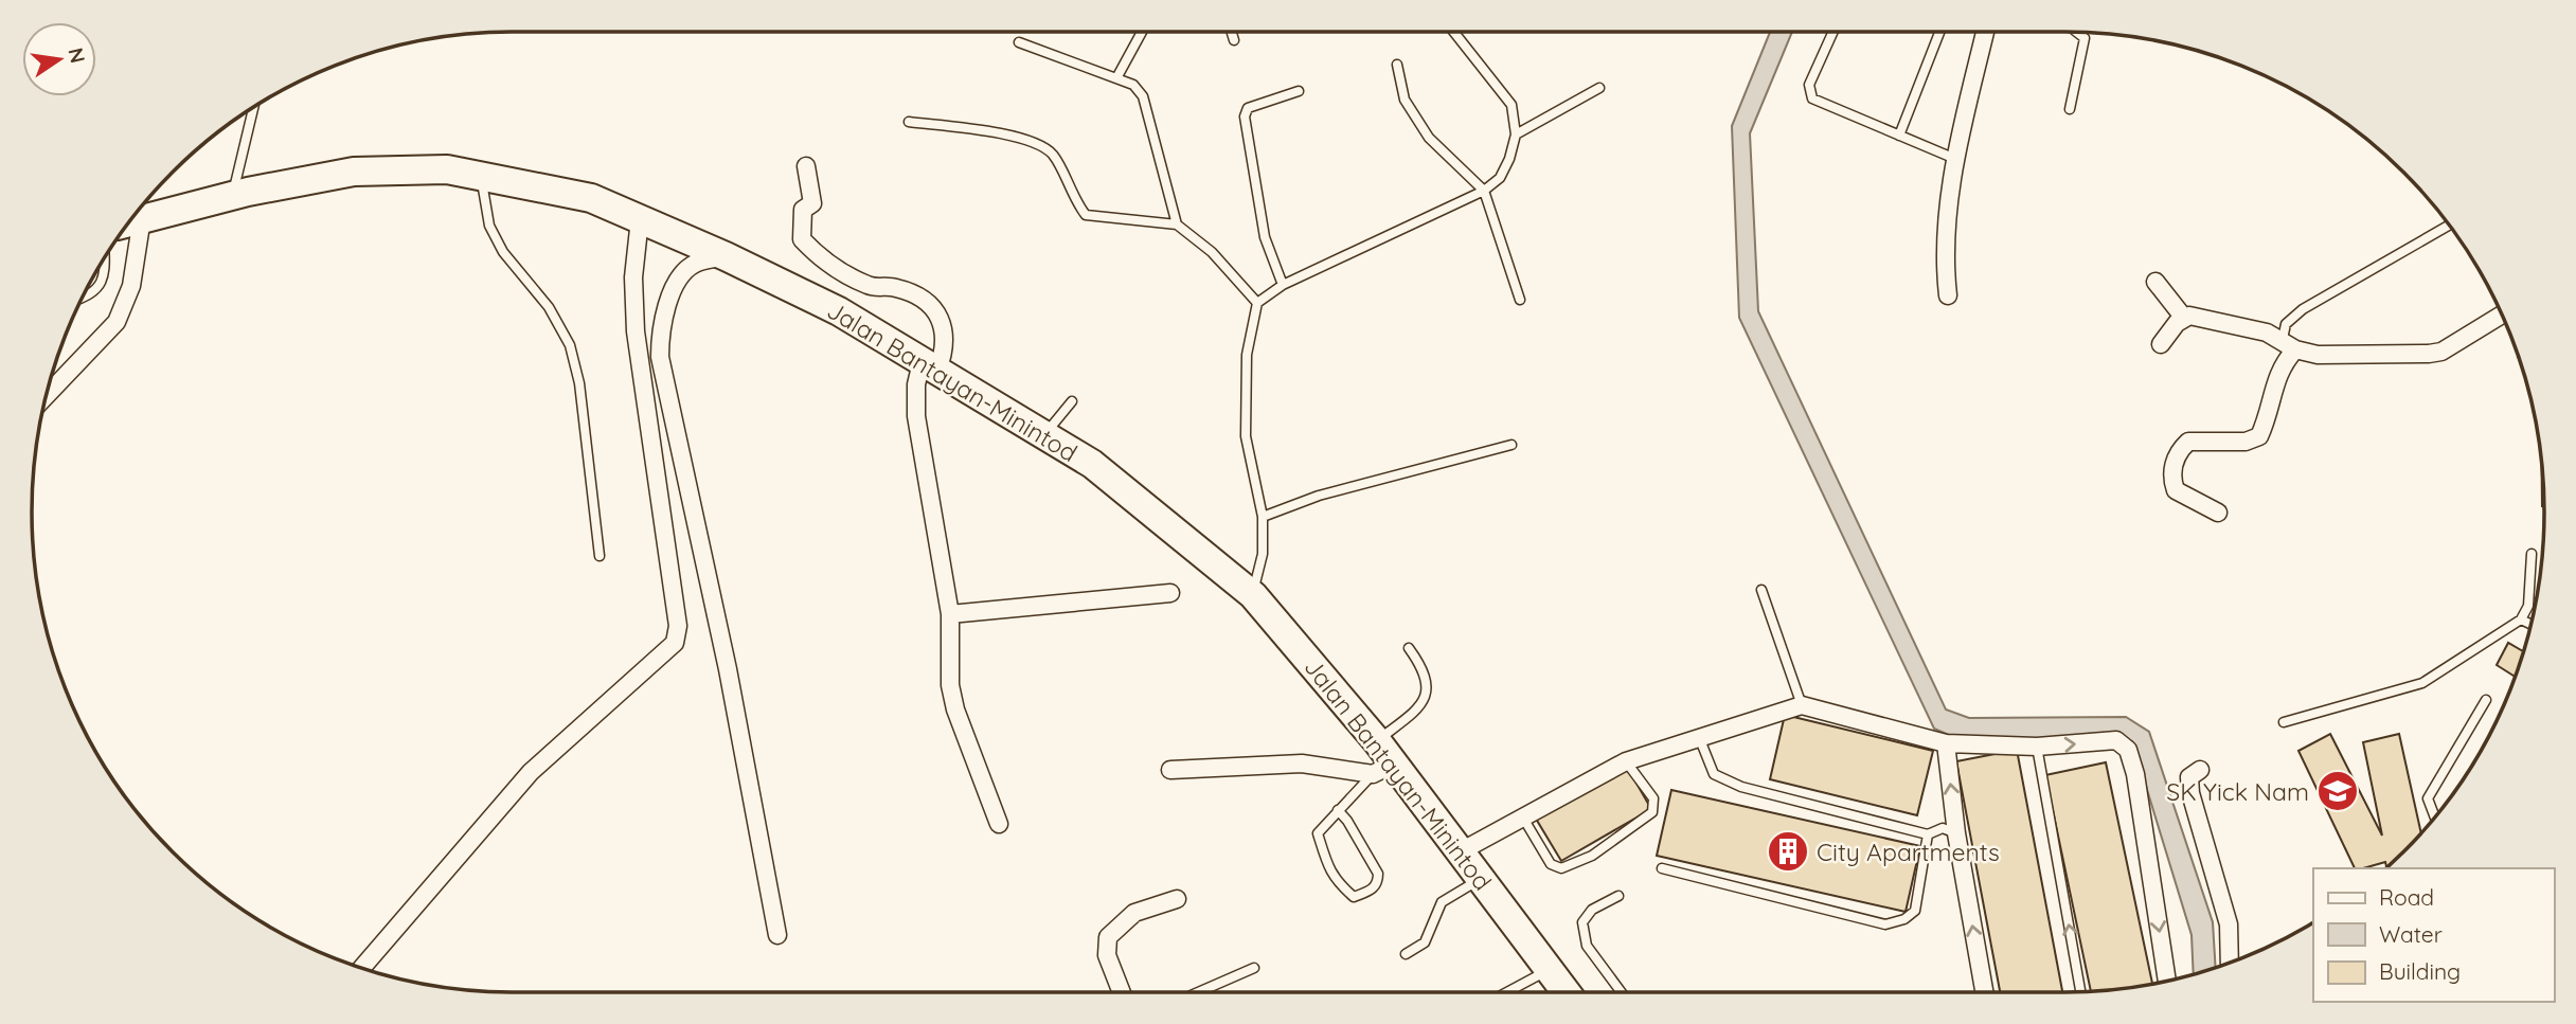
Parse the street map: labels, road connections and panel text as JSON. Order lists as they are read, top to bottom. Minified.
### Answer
{"streets":{"main road":["Jalan Bantayan-Minintod"]},"places":{"school or university":["SK Yick Nam"],"building":["City Apartments"]},"legend":["Road","Water","Building"],"north":"right"}
